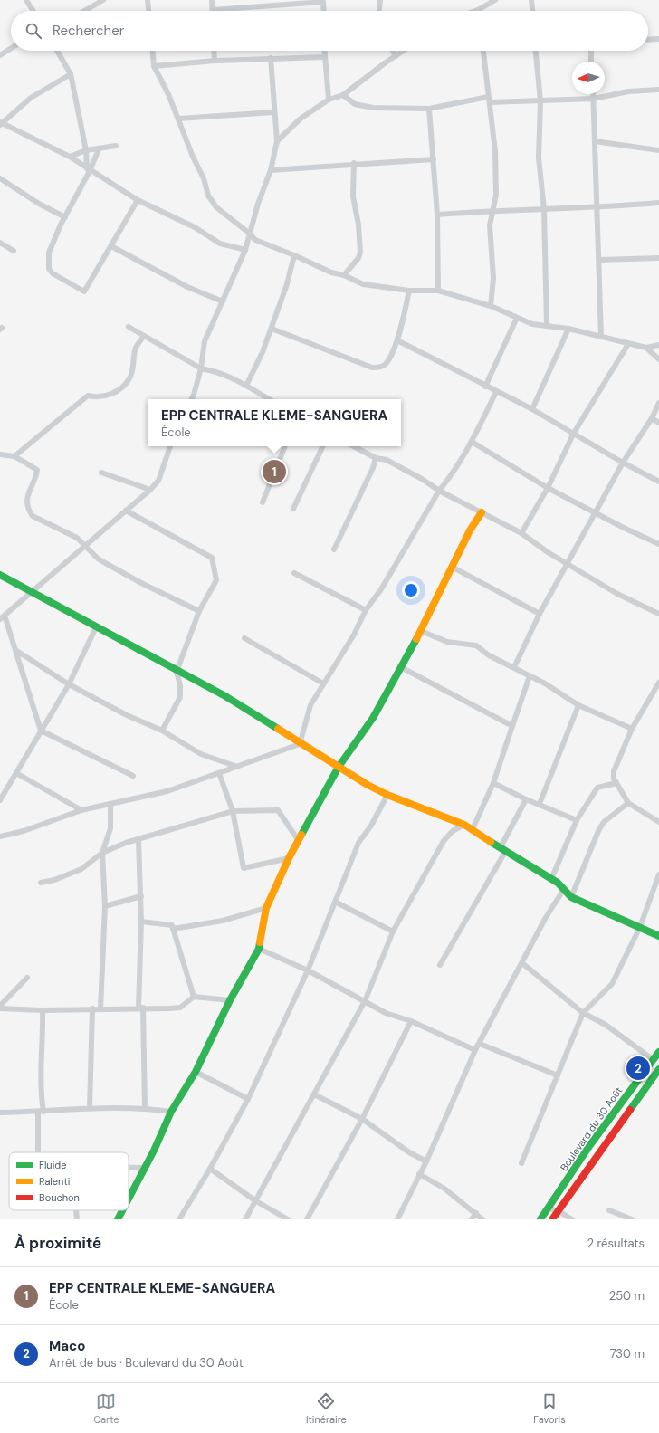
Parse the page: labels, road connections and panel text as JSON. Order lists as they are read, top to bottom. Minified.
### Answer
{"streets":{"main road":["Boulevard du 30 Août"]},"legend":["Fluide","Ralenti","Bouchon"],"north":"left","page":{"search":"Rechercher","popup":["EPP CENTRALE KLEME-SANGUERA","École"],"pins":["1","2"],"heading":["À proximité","2 résultats"],"list":[{"mark":"1","name":"EPP CENTRALE KLEME-SANGUERA","note":"École","value":"250 m"},{"mark":"2","name":"Maco","note":"Arrêt de bus · Boulevard du 30 Août","value":"730 m"}],"nav":["Carte","Itinéraire","Favoris"]}}
